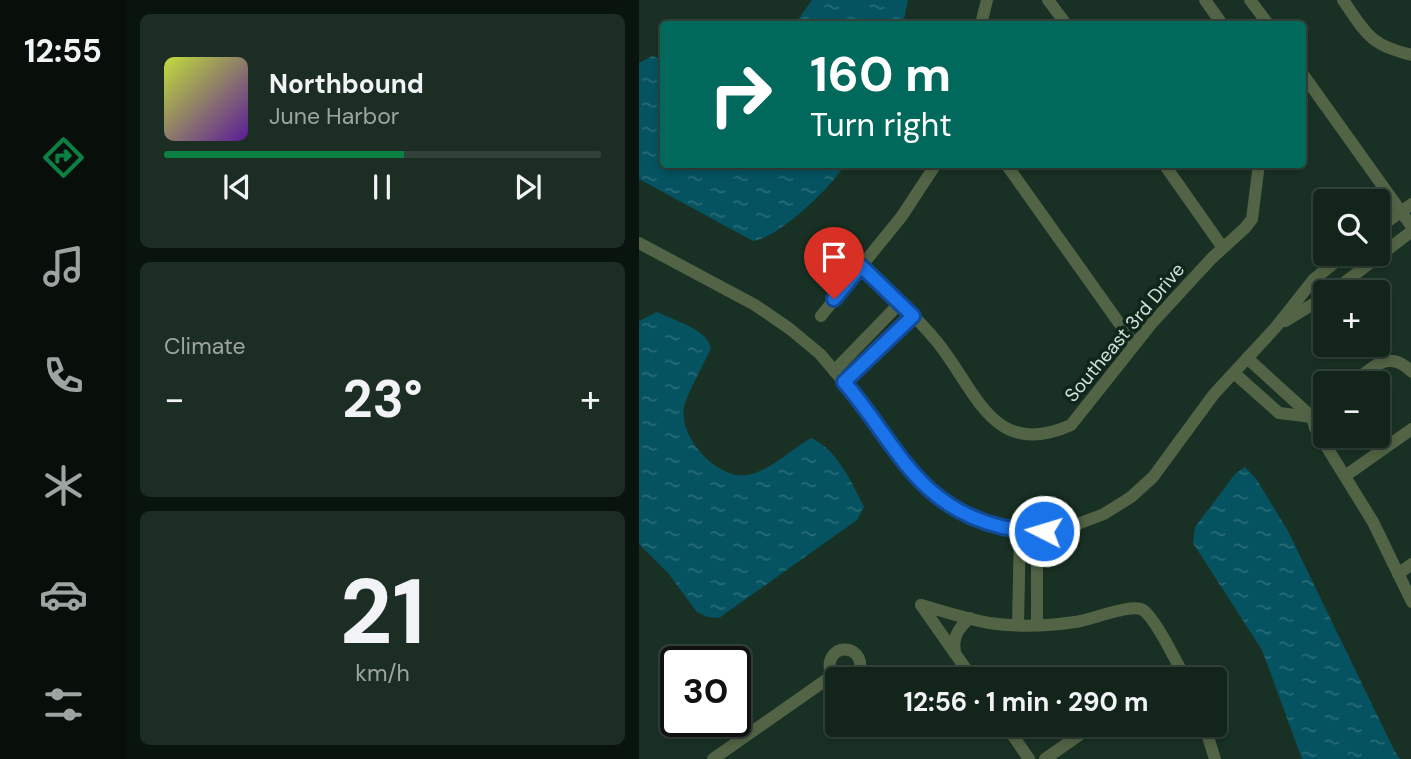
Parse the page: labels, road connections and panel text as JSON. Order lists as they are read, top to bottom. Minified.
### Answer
{"streets":{"street":["Southeast 3rd Drive"]},"page":{"tabs":"12:55","turn":["160 m","Turn right"],"song":["Northbound","June Harbor"],"map_buttons":["+","−"],"tile":["Climate",["21","km/h"]],"heat":["−","23°","+"],"limit":"30","trip":"12:56 · 1 min · 290 m"}}
